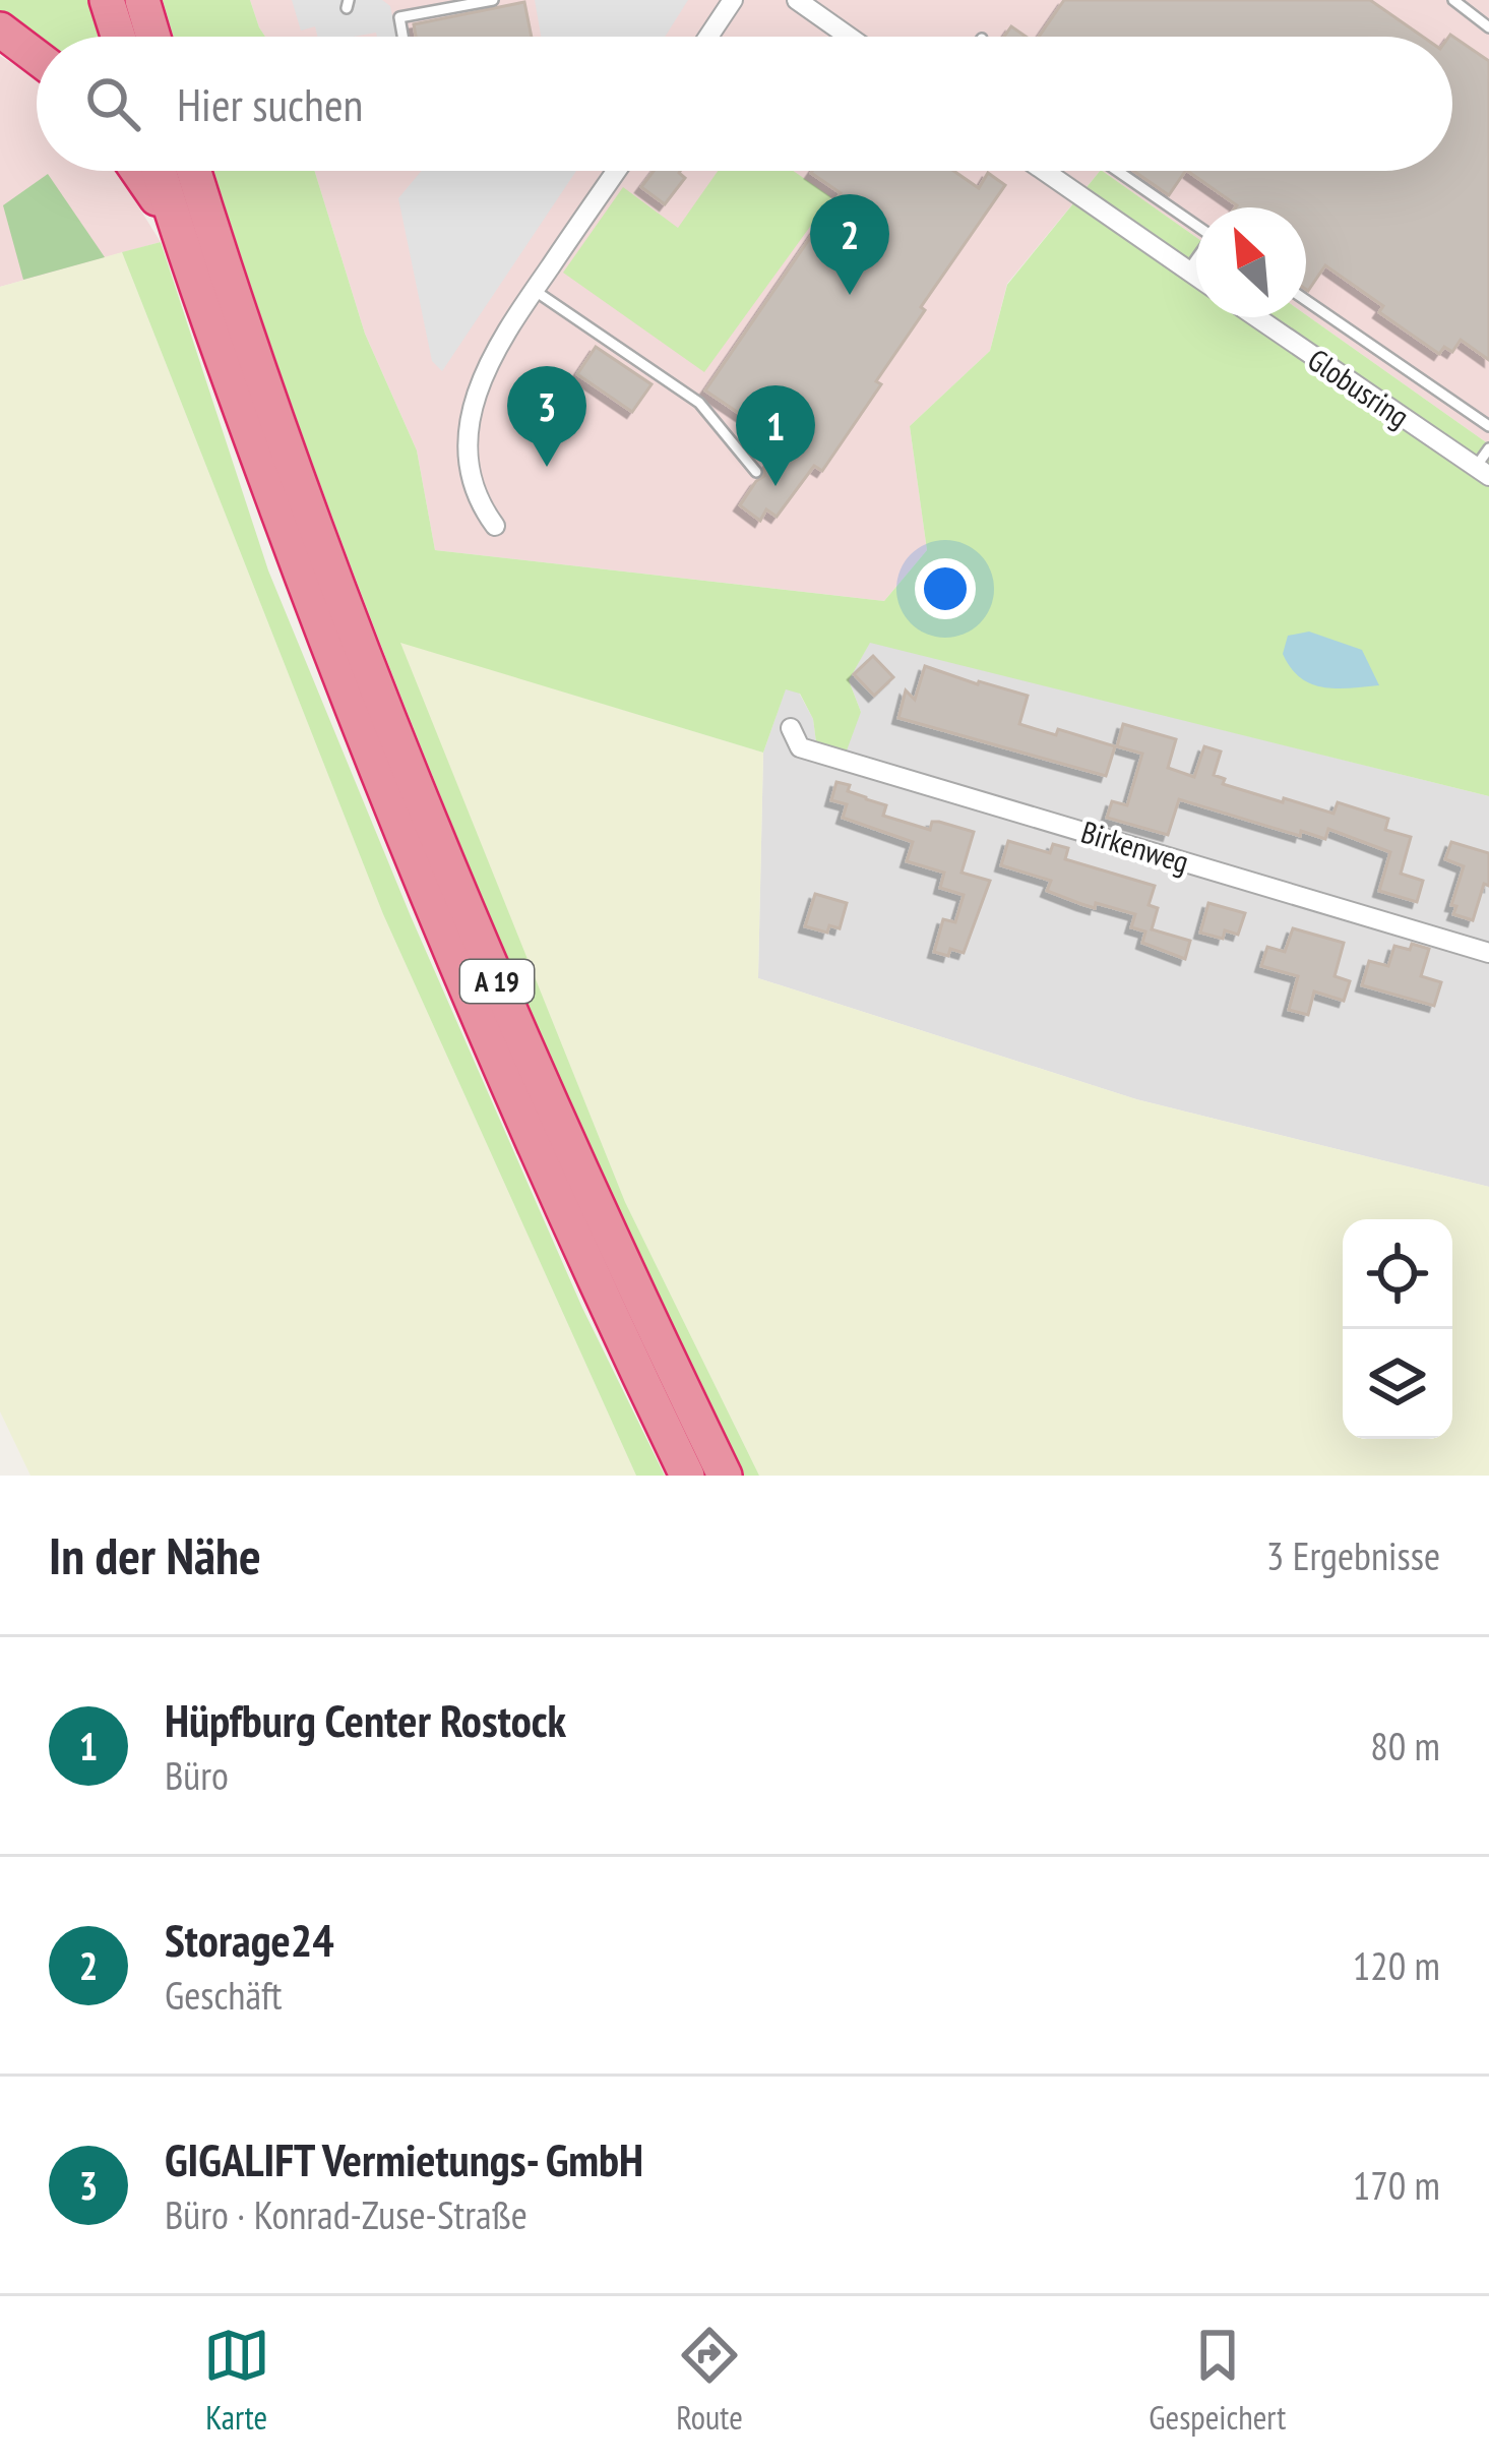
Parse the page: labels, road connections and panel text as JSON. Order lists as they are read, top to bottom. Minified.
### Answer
{"streets":{"highway":["A 19"],"street":["Globusring","Birkenweg"]},"north":"top left","page":{"search":"Hier suchen","pins":["2","3","1"],"heading":["In der Nähe","3 Ergebnisse"],"list":[{"mark":"1","name":"Hüpfburg Center Rostock","note":"Büro","value":"80 m"},{"mark":"2","name":"Storage24","note":"Geschäft","value":"120 m"},{"mark":"3","name":"GIGALIFT Vermietungs- GmbH","note":"Büro · Konrad-Zuse-Straße","value":"170 m"}],"nav":["Karte","Route","Gespeichert"]}}
